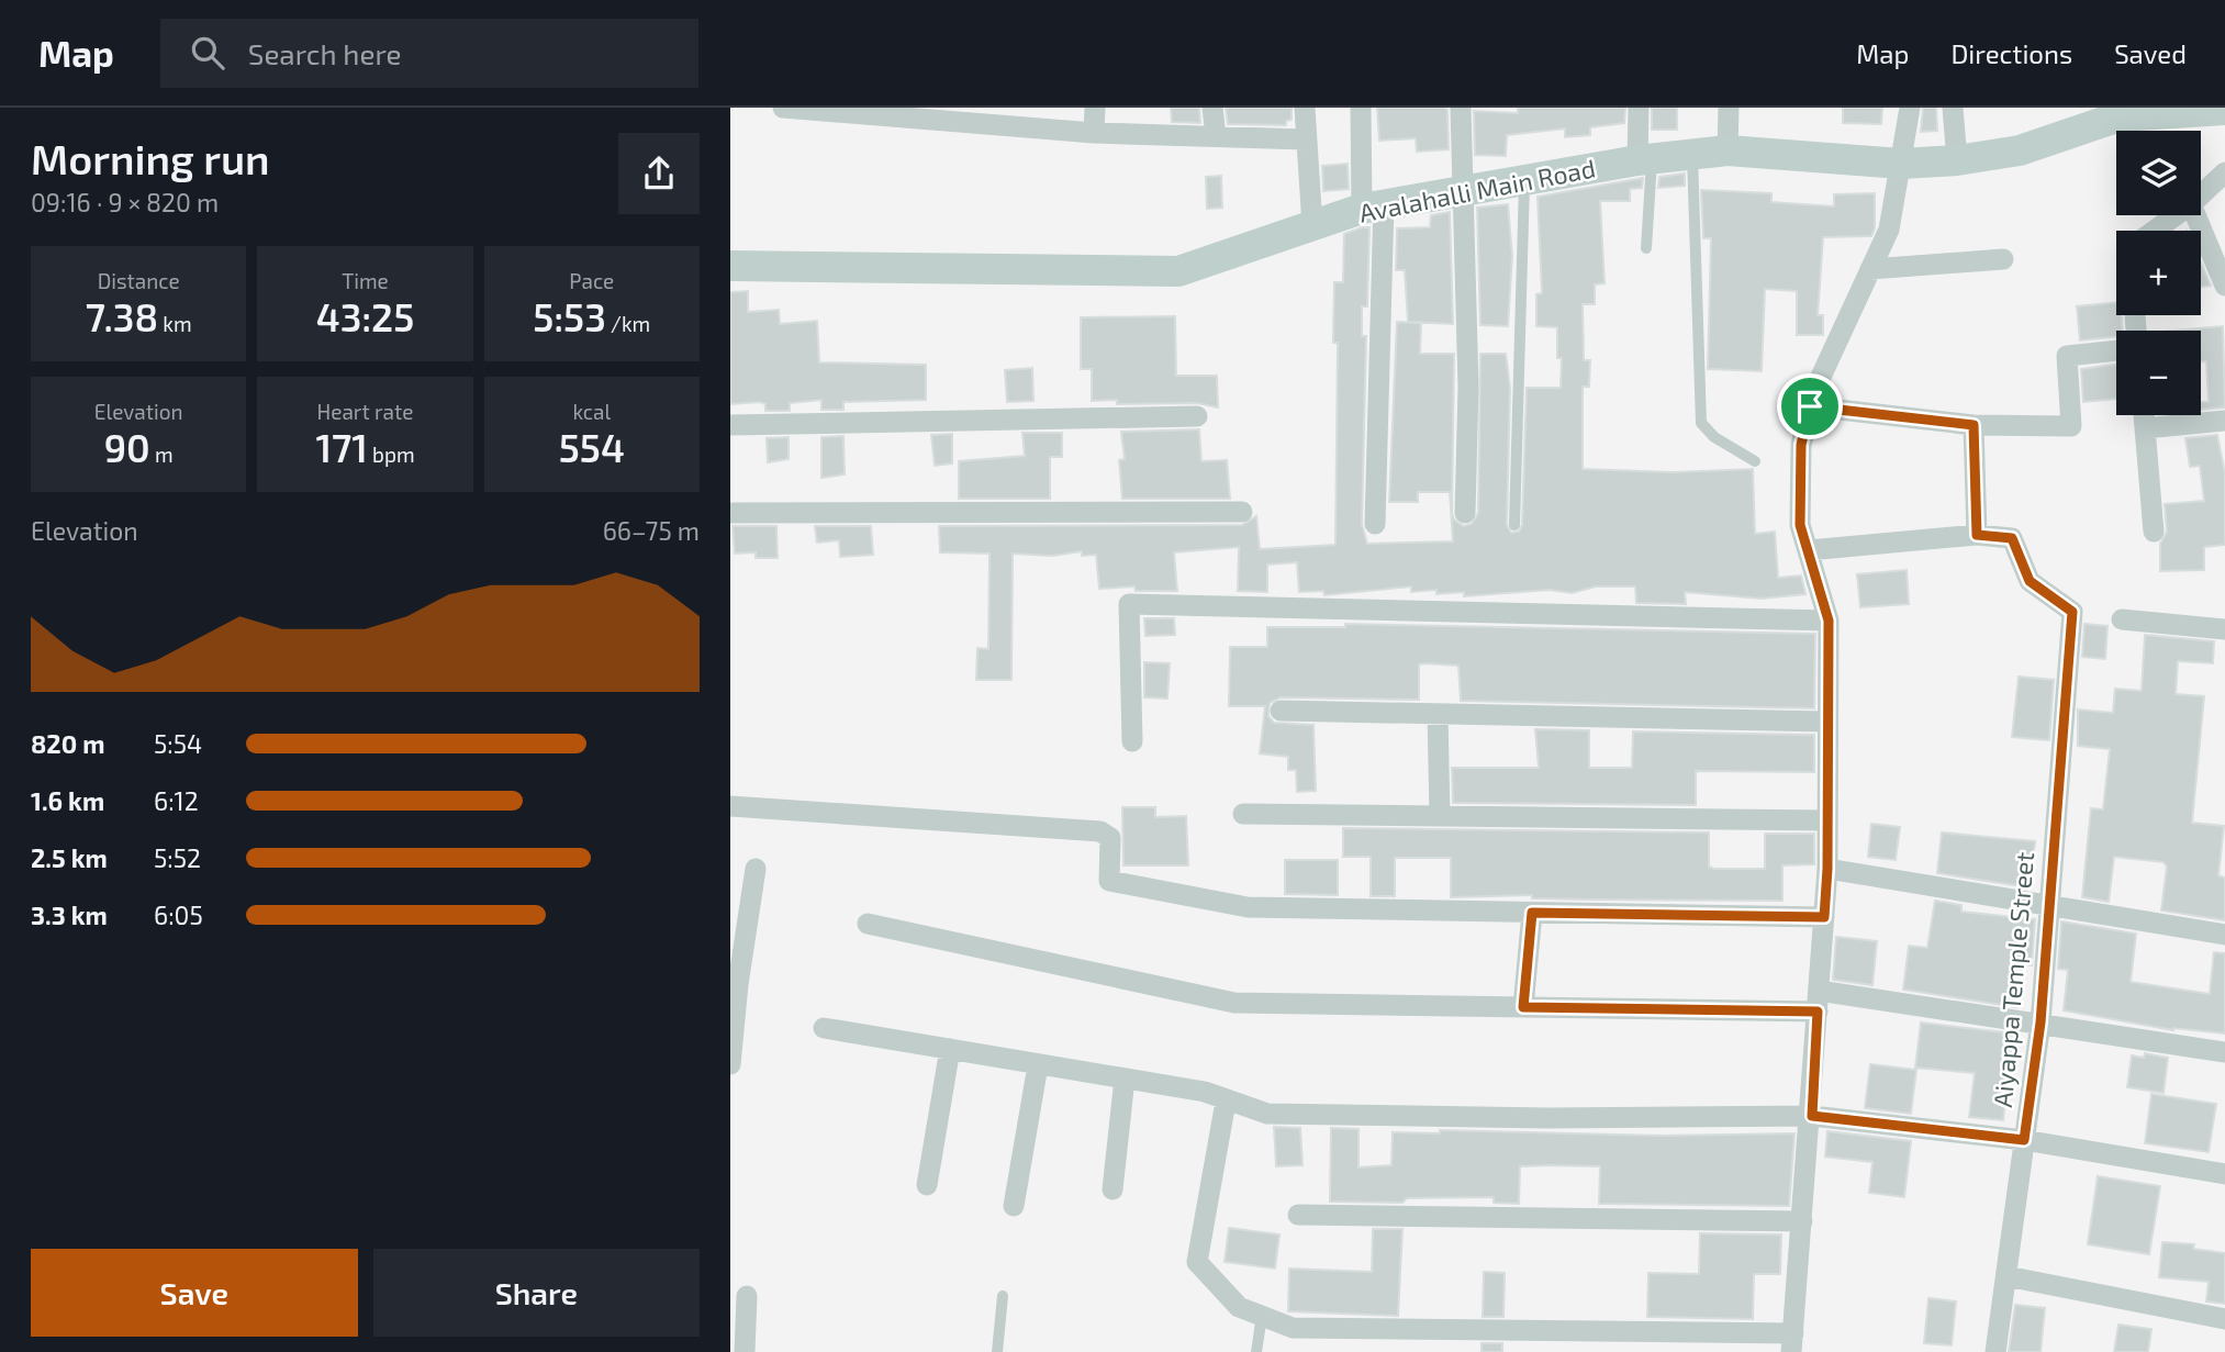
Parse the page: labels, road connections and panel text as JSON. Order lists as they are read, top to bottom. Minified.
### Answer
{"streets":{"main road":["Avalahalli Main Road"],"street":["Aiyappa Temple Street"]},"page":{"header":"Map","search":"Search here","nav":["Map","Directions","Saved"],"heading":["Morning run","09:16 · 9 × 820 m"],"map_buttons":["+","−"],"stats":[["Distance","7.38 km"],["Time","43:25"],["Pace","5:53 /km"],["Elevation","90 m"],["Heart rate","171 bpm"],["kcal","554"]],"chart":["Elevation","66–75 m"],"list":[{"name":"820 m","note":"5:54"},{"name":"1.6 km","note":"6:12"},{"name":"2.5 km","note":"5:52"},{"name":"3.3 km","note":"6:05"}],"buttons":["Save","Share"]}}
